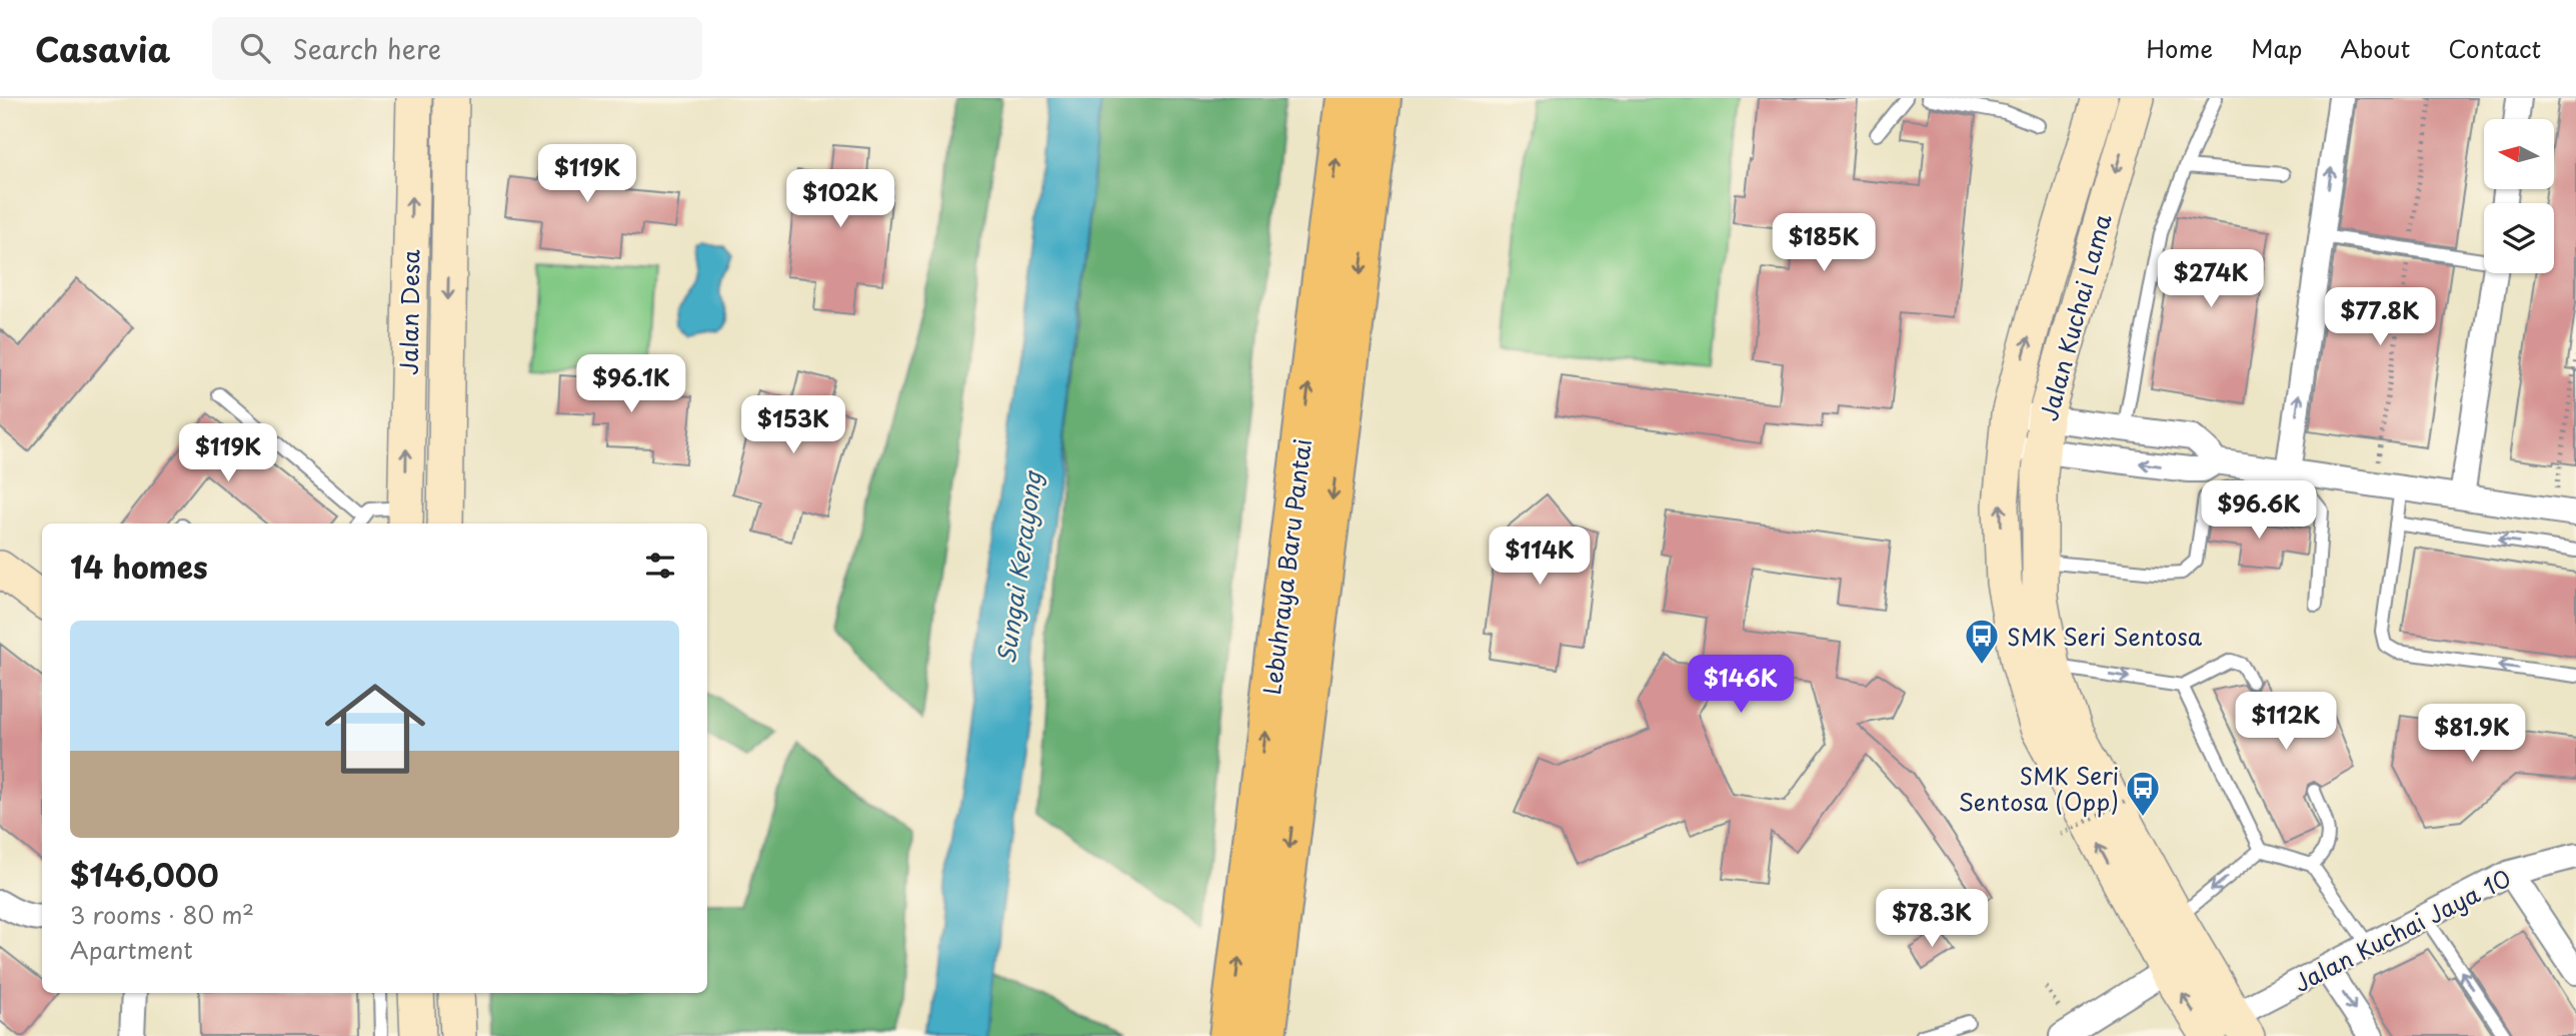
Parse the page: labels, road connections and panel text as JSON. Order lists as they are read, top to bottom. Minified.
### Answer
{"streets":{"highway":["Lebuhraya Baru Pantai"],"main road":["Jalan Desa","Jalan Kuchai Lama"],"street":["Jalan Kuchai Jaya 10"]},"crossings":[["Jalan Kuchai Lama","Jalan Kuchai Jaya 10"]],"water":["Sungai Kerayong"],"places":{"bus stop":["SMK Seri Sentosa","SMK Seri Sentosa (Opp)"]},"north":"left","page":{"header":"Casavia","search":"Search here","nav":["Home","Map","About","Contact"],"price":["$119K","$102K","$185K","$274K","$77.8K","$96.1K","$153K","$119K","$96.6K","$114K","$146K","$112K","$81.9K","$78.3K"],"heading":"14 homes","list":[{"name":"$146,000","note":"3 rooms · 80 m² · Apartment"}]}}
